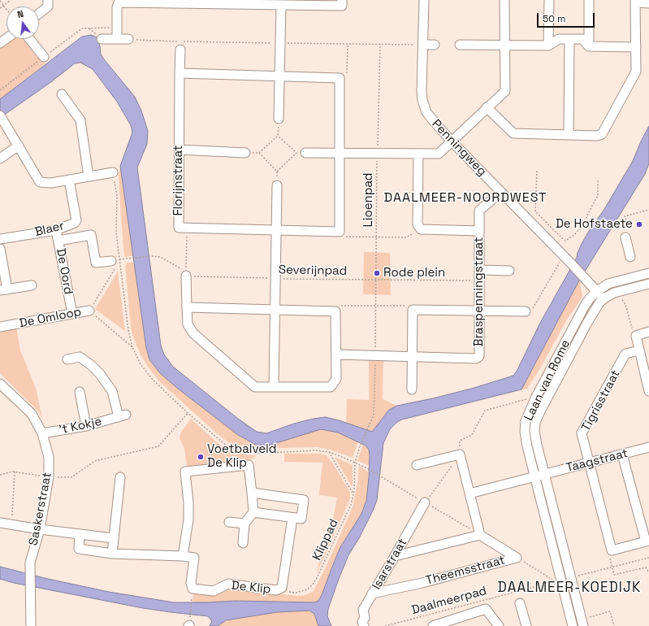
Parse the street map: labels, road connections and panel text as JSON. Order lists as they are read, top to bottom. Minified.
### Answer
{"streets":{"street":["Penningweg","Florijnstraat","Blaer","De Oord","Braspenningstraat","De Omloop","Laan van Rome","Tigrisstraat","'t Kokje","Taagstraat","Saskerstraat","Isarstraat","Theemsstraat","De Klip"],"path":["Lioenpad","Severijnpad","Klippad","Daalmeerpad"]},"crossings":[["Penningweg","Braspenningstraat"],["Penningweg","Laan van Rome"],["Lioenpad","Severijnpad"],["Lioenpad","Braspenningstraat"],["Lioenpad","Klippad"],["Blaer","De Oord"],["Severijnpad","Braspenningstraat"],["De Oord","De Omloop"],["Laan van Rome","Taagstraat"],["Tigrisstraat","Taagstraat"],["'t Kokje","Saskerstraat"],["Klippad","De Klip"],["Isarstraat","Theemsstraat"],["Theemsstraat","Daalmeerpad"]],"districts":["DAALMEER-NOORDWEST","DAALMEER-KOEDIJK"],"places":["De Hofstaete","Rode plein","Voetbalveld De Klip"],"scale_bar":"50 m","north":"top"}
